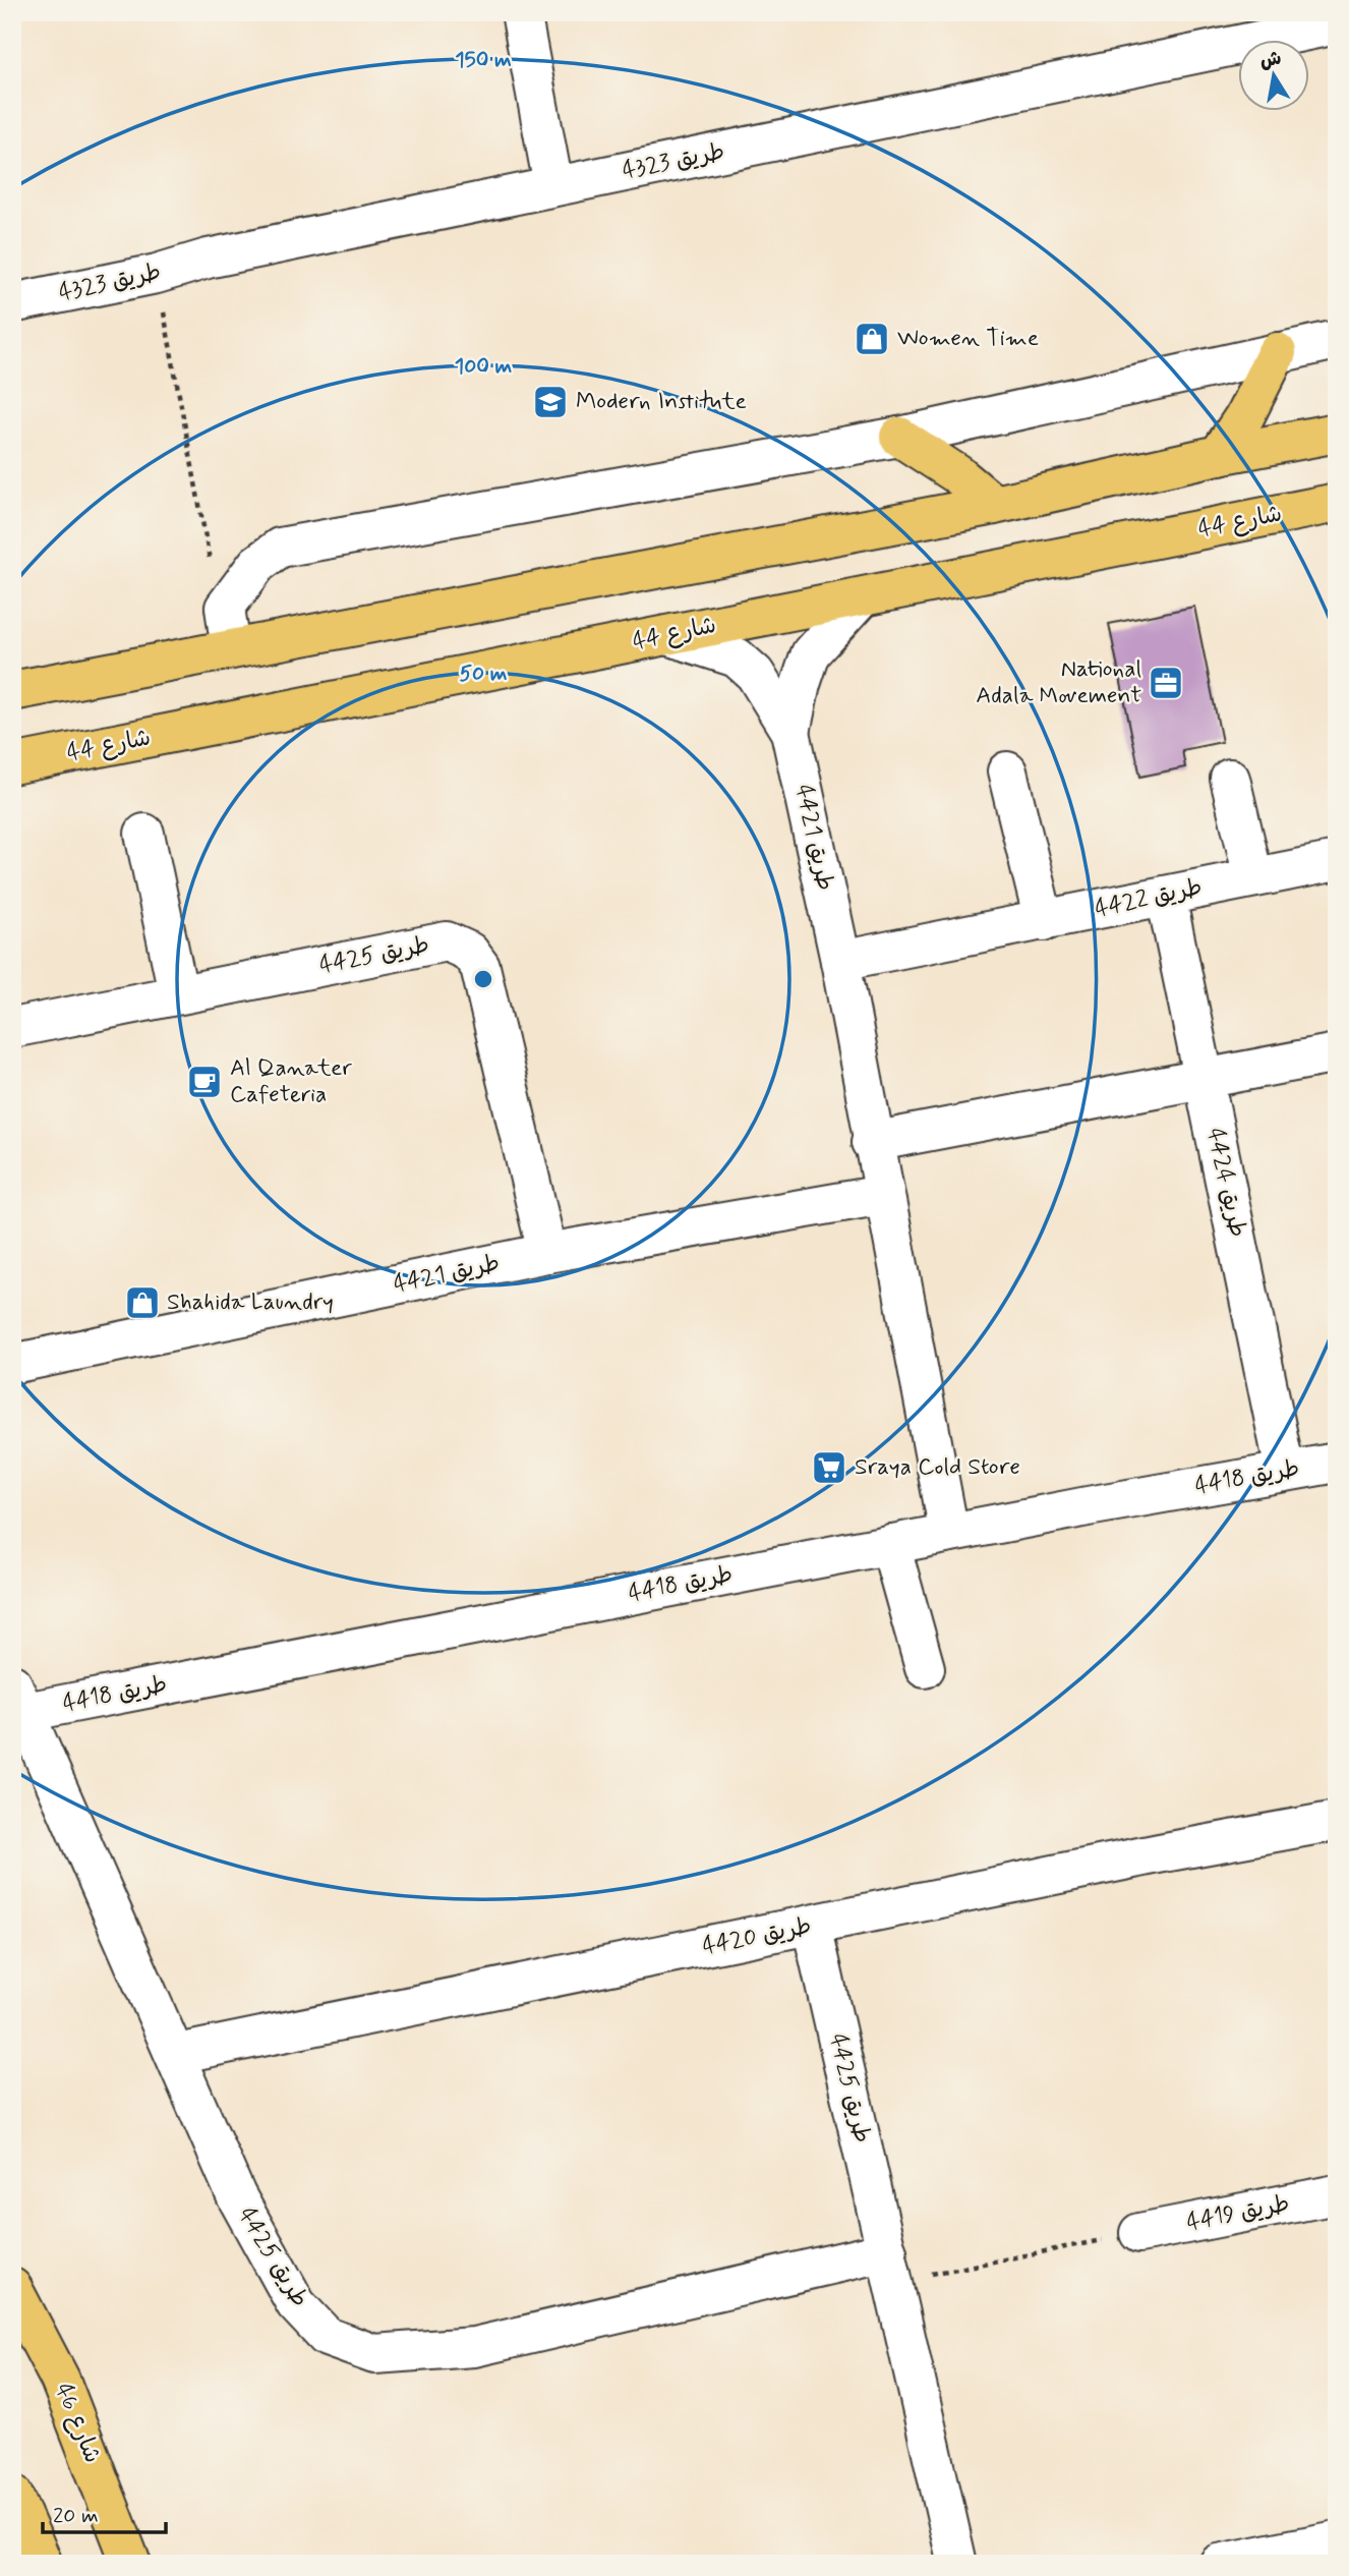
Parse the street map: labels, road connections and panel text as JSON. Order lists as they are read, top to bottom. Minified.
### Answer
{"streets":{"main road":["شارع 44","شارع 46"],"street":["طريق 4323","طريق 4421","طريق 4422","طريق 4425","طريق 4424","طريق 4418","طريق 4420","طريق 4419"]},"crossings":[["شارع 44","طريق 4421"],["طريق 4421","طريق 4422"],["طريق 4421","طريق 4425"],["طريق 4421","طريق 4418"],["طريق 4422","طريق 4424"],["طريق 4425","طريق 4418"],["طريق 4425","طريق 4420"],["طريق 4424","طريق 4418"]],"places":{"shop":["Women Time","Shahida Laundry"],"school or university":["Modern Institute"],"office":["National Adala Movement"],"cafe":["Al Qanater Cafeteria"],"supermarket":["Sraya Cold Store"]},"scale_bar":"20 m","north":"top","rings":["150 m","100 m","50 m"]}
